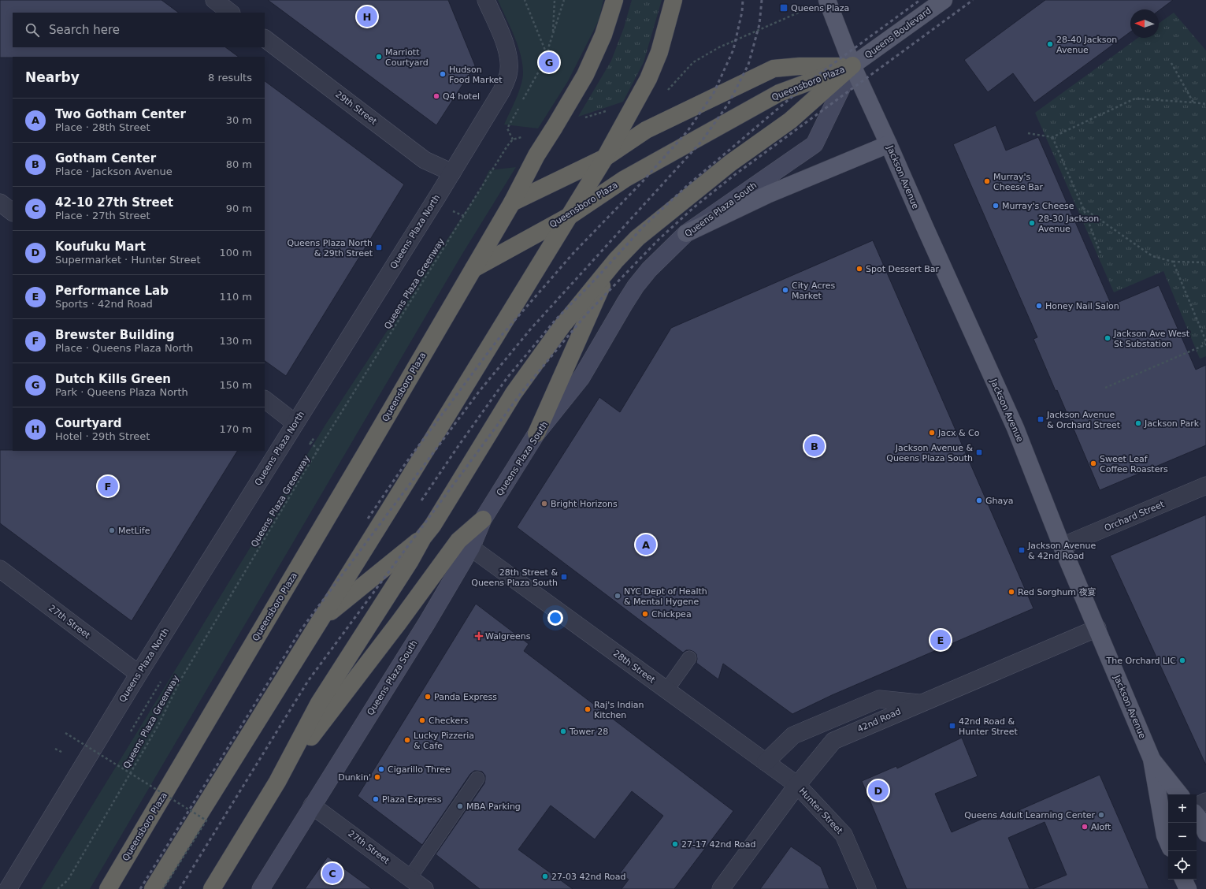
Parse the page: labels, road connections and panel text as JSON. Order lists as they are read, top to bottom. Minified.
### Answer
{"streets":{"highway":["Queensboro Plaza"],"main road":["Queens Boulevard","Jackson Avenue","Queens Plaza South"],"street":["29th Street","Queens Plaza North","Orchard Street","27th Street","28th Street","42nd Road","Hunter Street"],"path":["Queens Plaza Greenway"]},"crossings":[["Queens Boulevard","Queensboro Plaza"],["Queens Boulevard","Jackson Avenue"],["Queens Boulevard","Queens Plaza South"],["Queensboro Plaza","Jackson Avenue"],["Queensboro Plaza","Queens Plaza South"],["29th Street","Queens Plaza North"],["Jackson Avenue","Queens Plaza South"],["Jackson Avenue","Orchard Street"],["Jackson Avenue","42nd Road"],["Queens Plaza South","27th Street"],["Queens Plaza South","28th Street"],["Queens Plaza North","27th Street"],["28th Street","42nd Road"],["28th Street","Hunter Street"],["42nd Road","Hunter Street"]],"places":{"transit":["Queens Plaza","Queens Plaza North & 29th Street","Jackson Avenue & Orchard Street","Jackson Avenue & Queens Plaza South","Jackson Avenue & 42nd Road","28th Street & Queens Plaza South","42nd Road & Hunter Street"],"other":["28-40 Jackson Avenue","Marriott Courtyard","Hudson Food Market","Q4 hotel","Murray's Cheese Bar","Murray's Cheese","28-30 Jackson Avenue","Spot Dessert Bar","City Acres Market","Honey Nail Salon","Jackson Ave West St Substation","Jackson Park","Jacx & Co","Sweet Leaf Coffee Roasters","Ghaya","Bright Horizons","MetLife","Red Sorghum 夜宴","NYC Dept of Health & Mental Hygene","Chickpea","The Orchard LIC","Panda Express","Raj's Indian Kitchen","Checkers","Tower 28","Lucky Pizzeria & Cafe","Cigarillo Three","Dunkin'","Plaza Express","MBA Parking","Queens Adult Learning Center","Aloft","27-17 42nd Road","27-03 42nd Road"],"health":["Walgreens"]},"north":"left","page":{"pins":["H","G","B","F","A","E","D","C"],"search":"Search here","heading":["Nearby","8 results"],"list":[{"mark":"A","name":"Two Gotham Center","note":"Place · 28th Street","value":"30 m"},{"mark":"B","name":"Gotham Center","note":"Place · Jackson Avenue","value":"80 m"},{"mark":"C","name":"42-10 27th Street","note":"Place · 27th Street","value":"90 m"},{"mark":"D","name":"Koufuku Mart","note":"Supermarket · Hunter Street","value":"100 m"},{"mark":"E","name":"Performance Lab","note":"Sports · 42nd Road","value":"110 m"},{"mark":"F","name":"Brewster Building","note":"Place · Queens Plaza North","value":"130 m"},{"mark":"G","name":"Dutch Kills Green","note":"Park · Queens Plaza North","value":"150 m"},{"mark":"H","name":"Courtyard","note":"Hotel · 29th Street","value":"170 m"}],"map_buttons":["+","−"]}}
